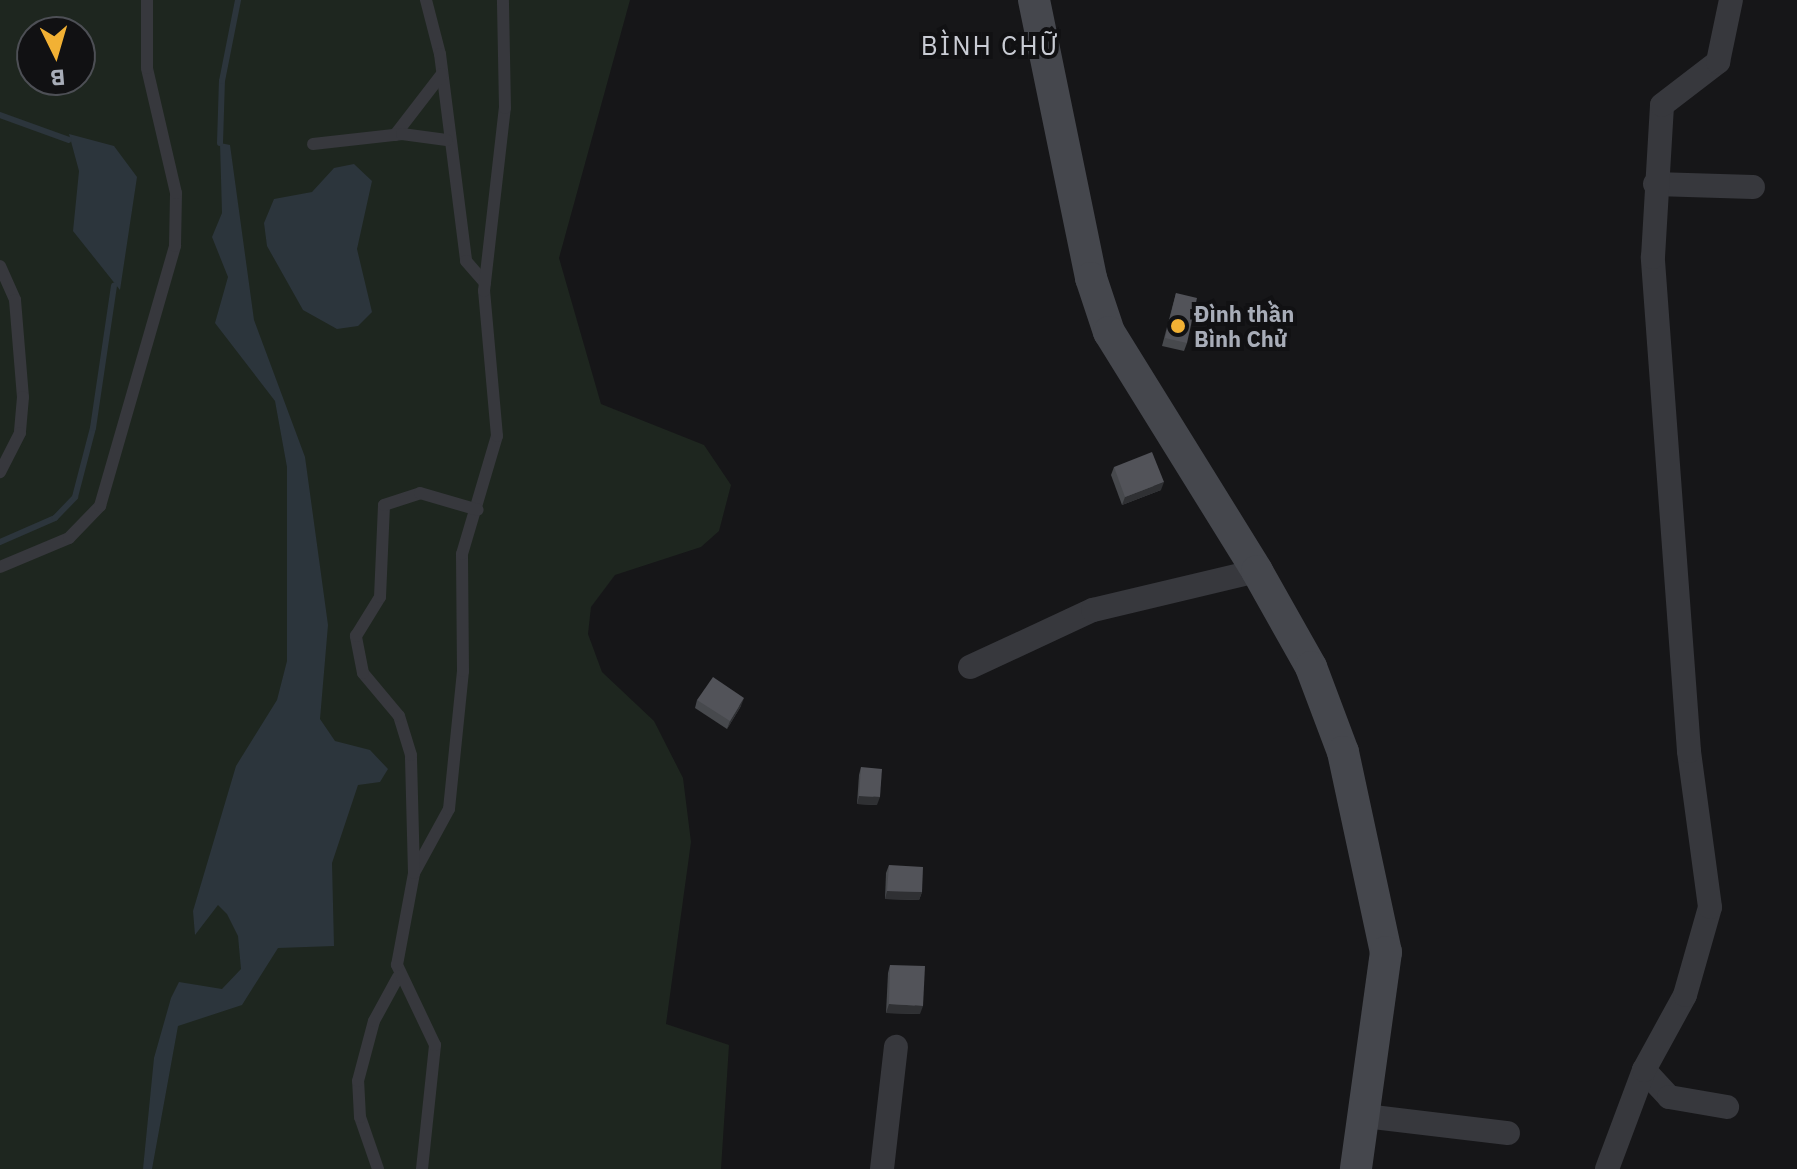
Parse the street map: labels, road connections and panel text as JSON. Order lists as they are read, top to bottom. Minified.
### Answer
{"districts":["BÌNH CHỮ"],"places":["Đình thần Bình Chử"],"north":"bottom"}
